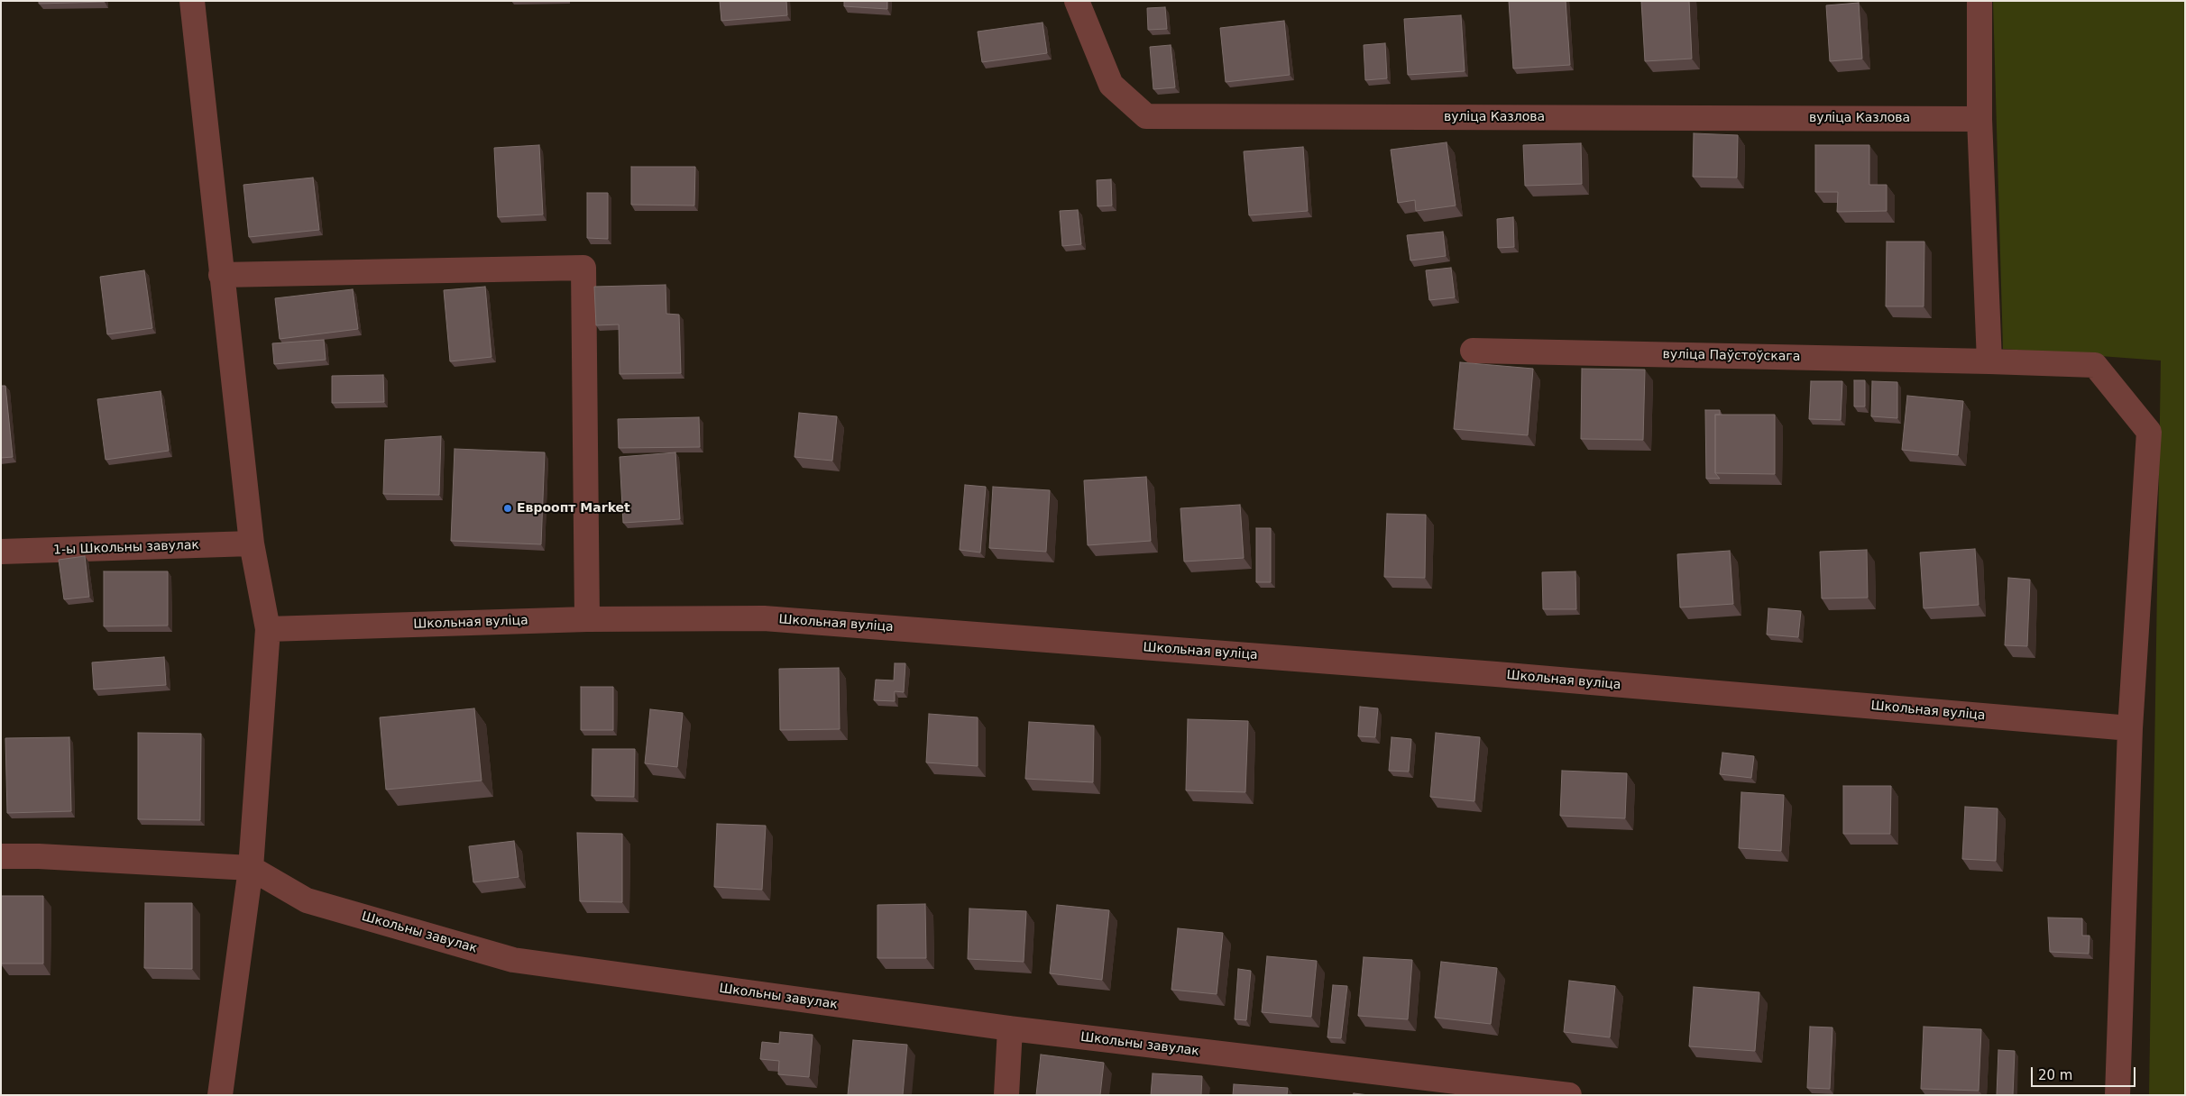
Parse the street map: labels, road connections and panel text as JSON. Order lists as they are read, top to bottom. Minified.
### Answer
{"streets":{"street":["вуліца Казлова","вуліца Паўстоўскага","1-ы Школьны завулак","Школьная вуліца","Школьны завулак"]},"crossings":[["вуліца Паўстоўскага","Школьная вуліца"]],"places":["Евроопт Market"],"scale_bar":"20 m"}
